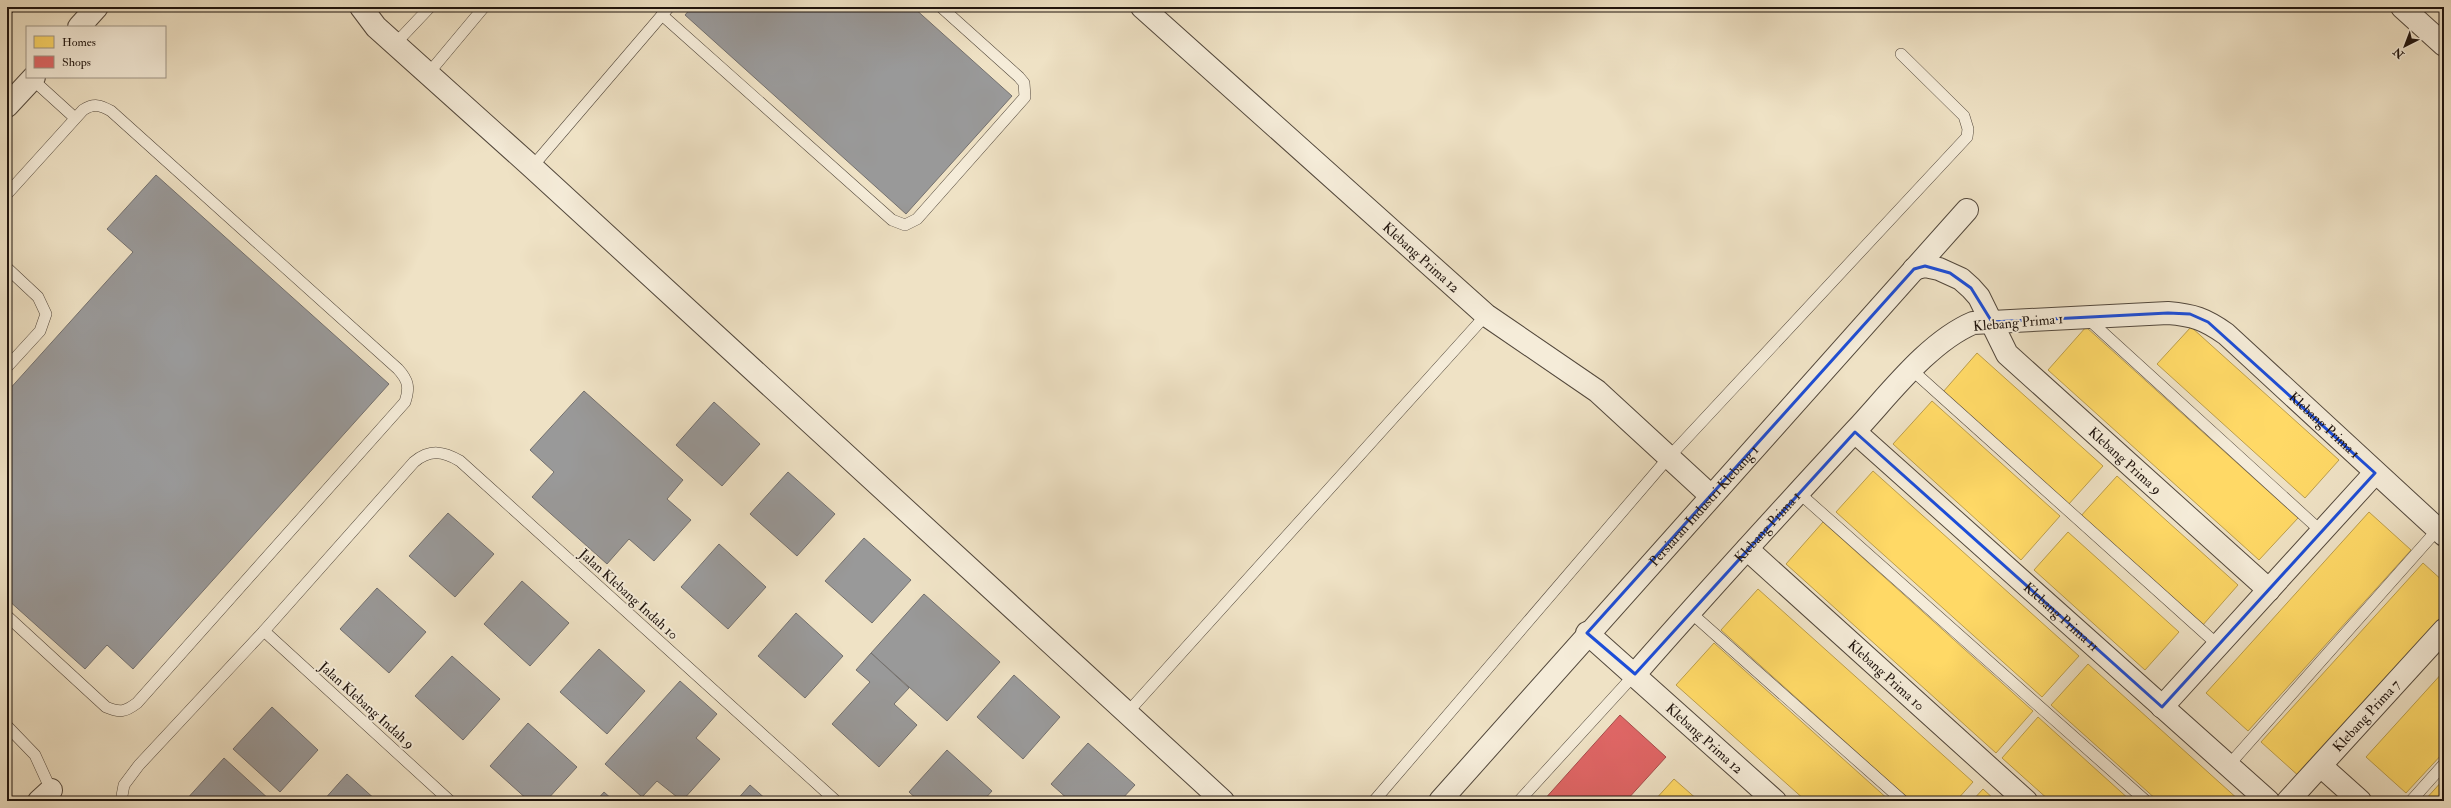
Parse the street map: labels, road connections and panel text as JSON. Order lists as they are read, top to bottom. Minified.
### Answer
{"streets":{"street":["Klebang Prima 12","Klebang Prima 1","Klebang Prima 9","Persiaran Industri Klebang 1","Klebang Prima 11","Klebang Prima 10","Klebang Prima 7"],"lane":["Jalan Klebang Indah 10","Jalan Klebang Indah 9"]},"crossings":[["Klebang Prima 12","Klebang Prima 1"],["Klebang Prima 12","Persiaran Industri Klebang 1"],["Klebang Prima 1","Klebang Prima 9"],["Klebang Prima 1","Klebang Prima 11"],["Klebang Prima 1","Klebang Prima 10"],["Klebang Prima 9","Persiaran Industri Klebang 1"],["Jalan Klebang Indah 10","Jalan Klebang Indah 9"]],"legend":["Homes","Shops"],"north":"bottom left"}
